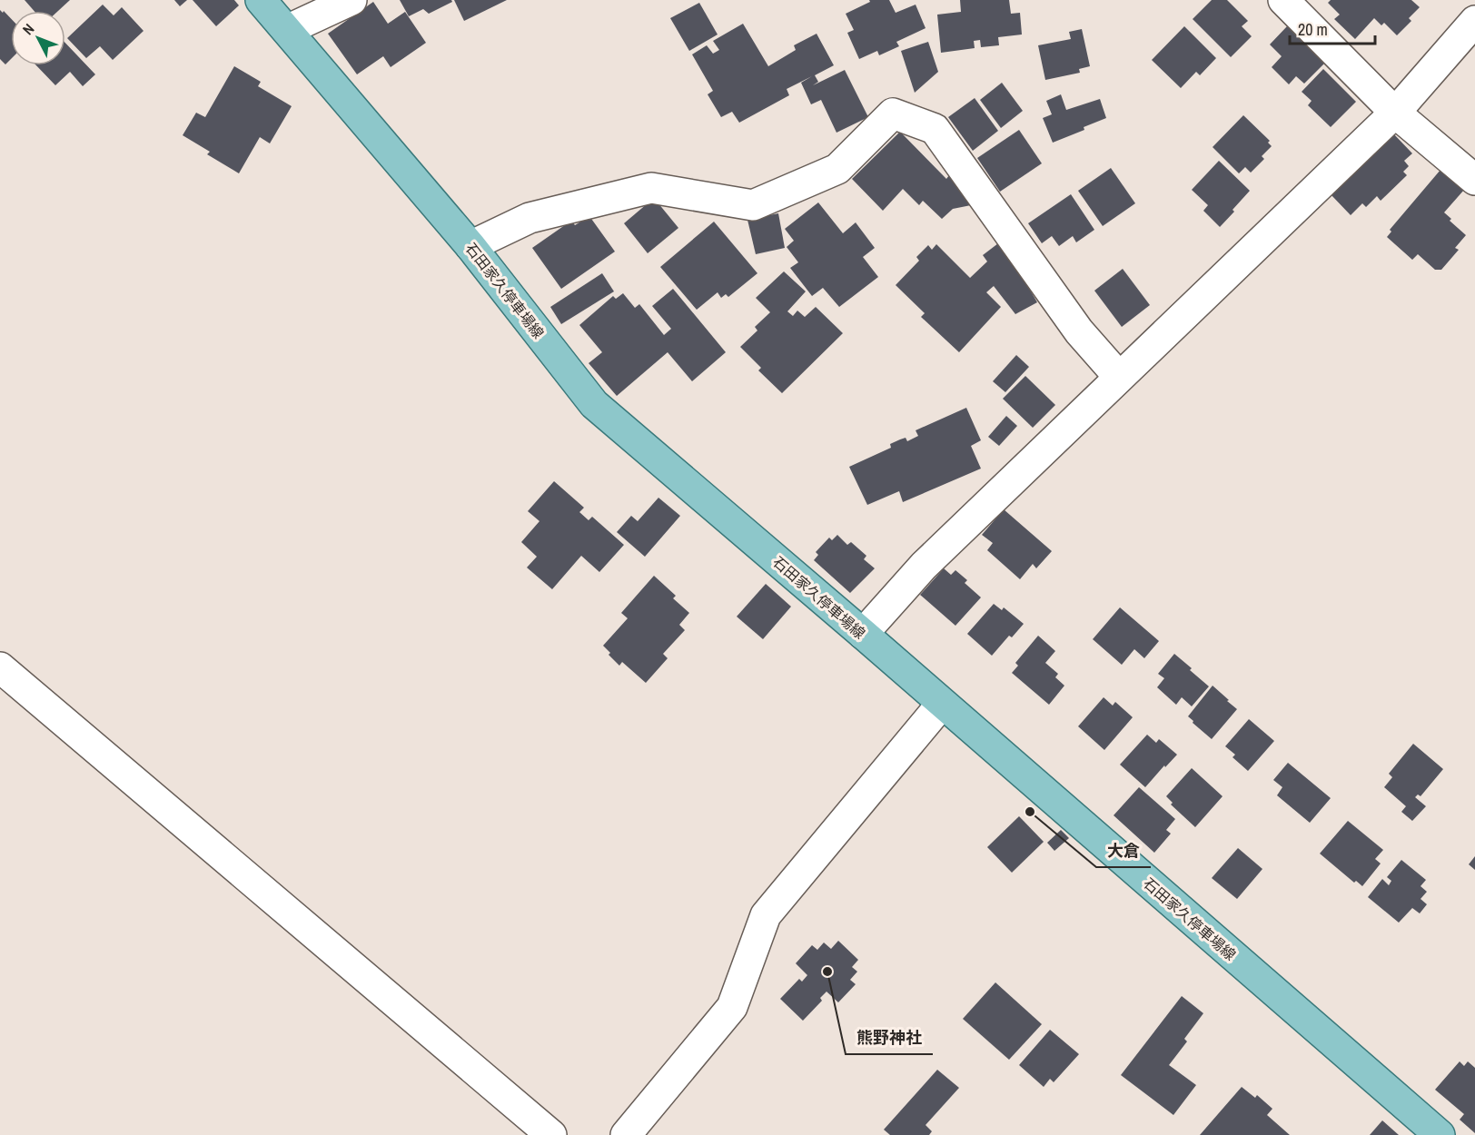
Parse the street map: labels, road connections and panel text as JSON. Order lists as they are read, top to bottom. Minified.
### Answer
{"streets":{"main road":["石田家久停車場線"]},"places":["大倉","熊野神社"],"scale_bar":"20 m","north":"top left"}
